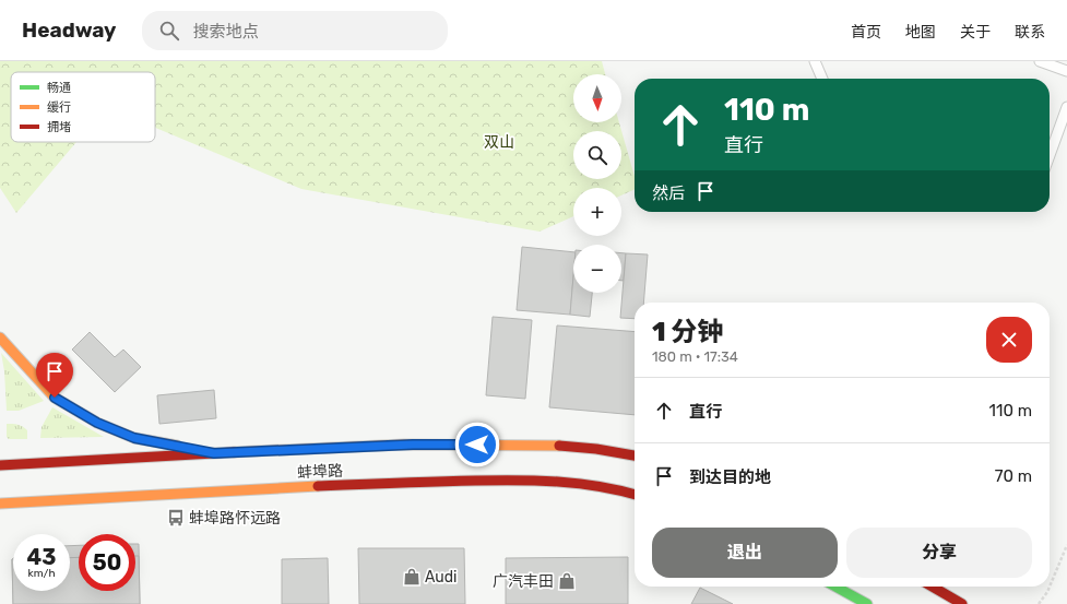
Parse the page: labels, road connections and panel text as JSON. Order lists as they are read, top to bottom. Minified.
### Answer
{"streets":{"main road":["蚌埠路"]},"parks":["双山"],"places":{"bus stop":["蚌埠路怀远路"],"shop":["Audi","广汽丰田"]},"legend":["畅通","缓行","拥堵"],"north":"bottom","page":{"header":"Headway","search":"搜索地点","nav":["首页","地图","关于","联系"],"map_buttons":["+","−"],"turn":["110 m","直行"],"then":"然后","heading":["1 分钟","180 m · 17:34"],"list":[{"name":"直行","value":"110 m"},{"name":"到达目的地","value":"70 m"}],"buttons":["退出","分享"],"speed":"43 km/h","limit":"50"}}
